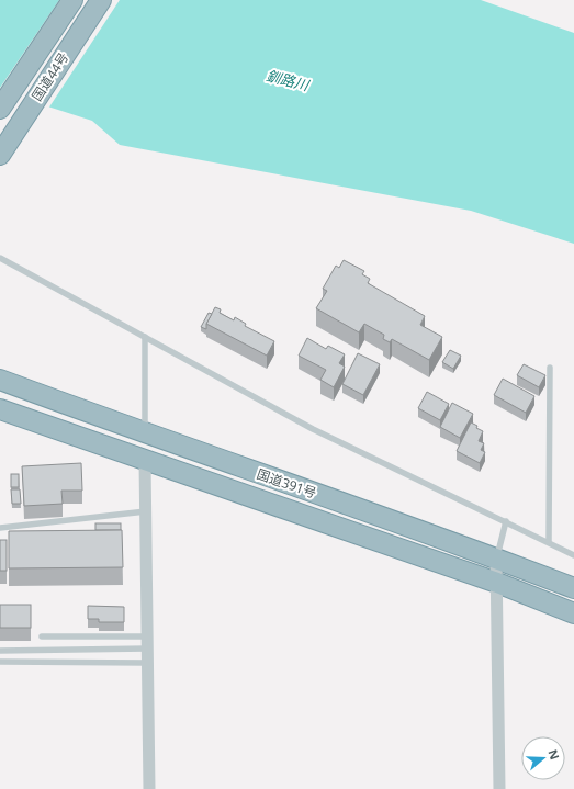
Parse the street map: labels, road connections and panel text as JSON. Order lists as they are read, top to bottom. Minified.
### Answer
{"streets":{"highway":["国道44号","国道391号"]},"water":["釧路川"],"north":"right"}
